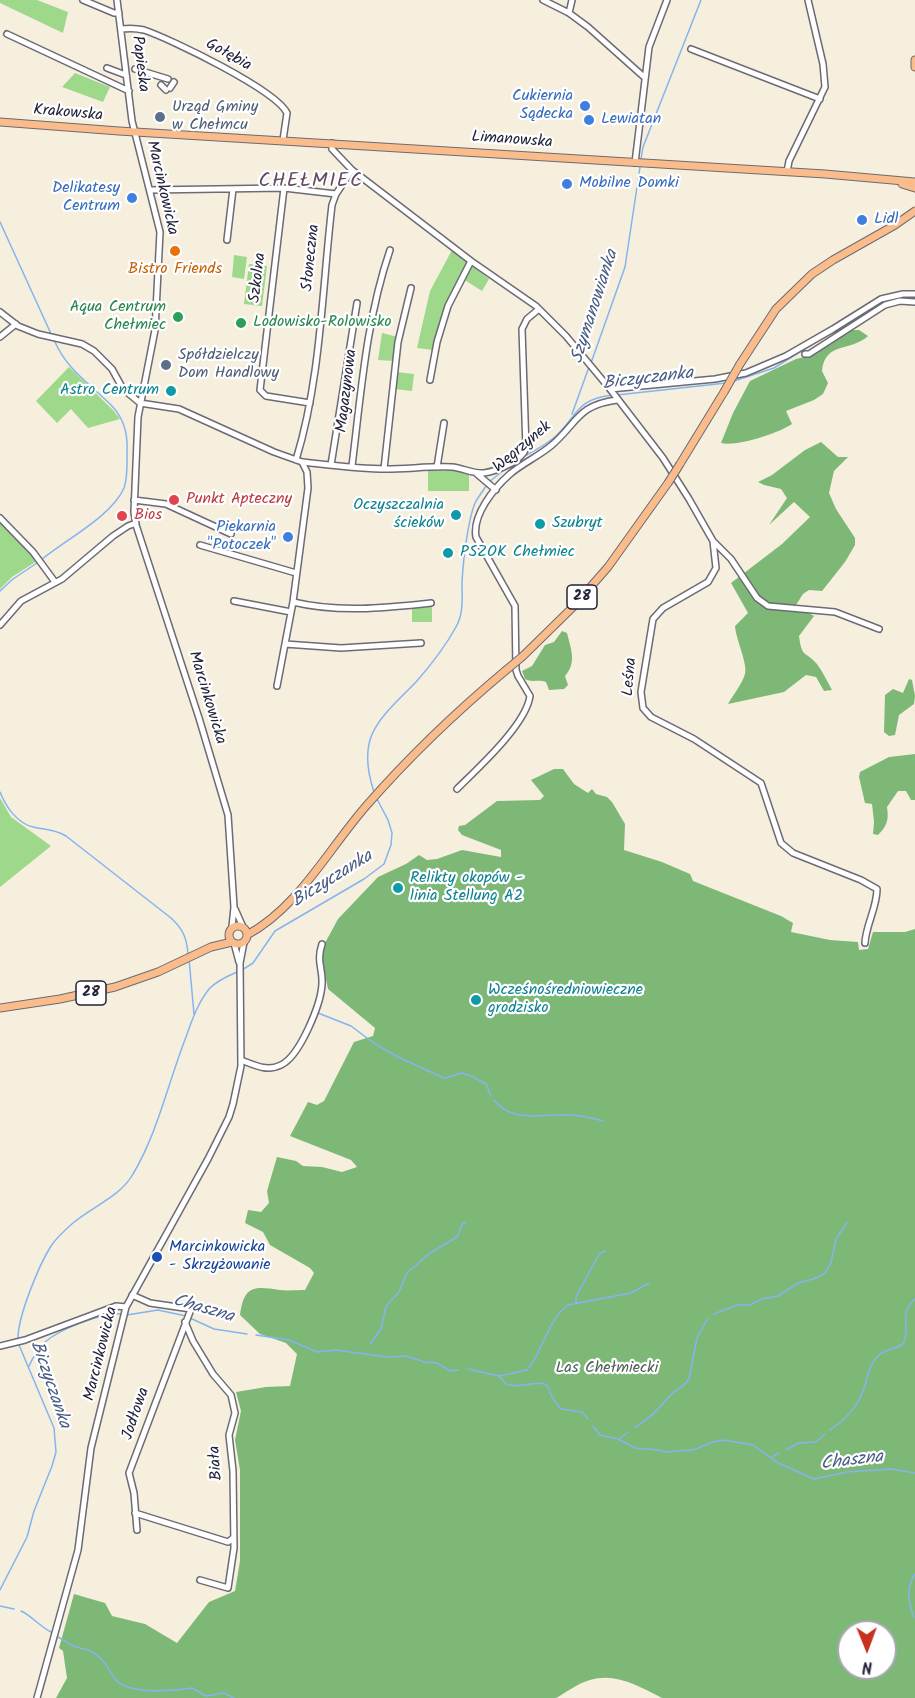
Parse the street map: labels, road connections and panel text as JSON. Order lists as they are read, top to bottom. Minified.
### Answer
{"streets":{"main road":["Krakowska","Limanowska","28"],"street":["Gołębia","Papieska","Marcinkowicka","Słoneczna","Szkolna","Magazynowa","Węgrzynek","Leśna","Jodłowa","Biała"]},"crossings":[["Gołębia","Papieska"],["Gołębia","Limanowska"],["Papieska","Krakowska"],["Papieska","Limanowska"],["Papieska","Marcinkowicka"],["Krakowska","Limanowska"],["Krakowska","Marcinkowicka"],["Limanowska","Marcinkowicka"],["Limanowska","Leśna"],["Marcinkowicka","28"],["Słoneczna","Szkolna"],["Słoneczna","Leśna"],["Węgrzynek","Leśna"],["Jodłowa","Biała"]],"districts":["CHEŁMIEC"],"water":["Szymanowianka","Biczyczanka","Chaszna"],"parks":["Las Chełmiecki"],"places":["Cukiernia Sądecka","Urząd Gminy w Chełmcu","Lewiatan","Mobilne Domki","Delikatesy Centrum","Lidl","Bistro Friends","Aqua Centrum Chełmiec","Lodowisko-Rolowisko","Spółdzielczy Dom Handlowy","Astro Centrum","Punkt Apteczny","Oczyszczalnia ścieków","Bios","Szubryt","Piekarnia \"Potoczek\"","PSZOK Chełmiec","Relikty okopów - linia Stellung A2","Wcześnośredniowieczne grodzisko","Marcinkowicka - Skrzyżowanie"],"north":"bottom"}
